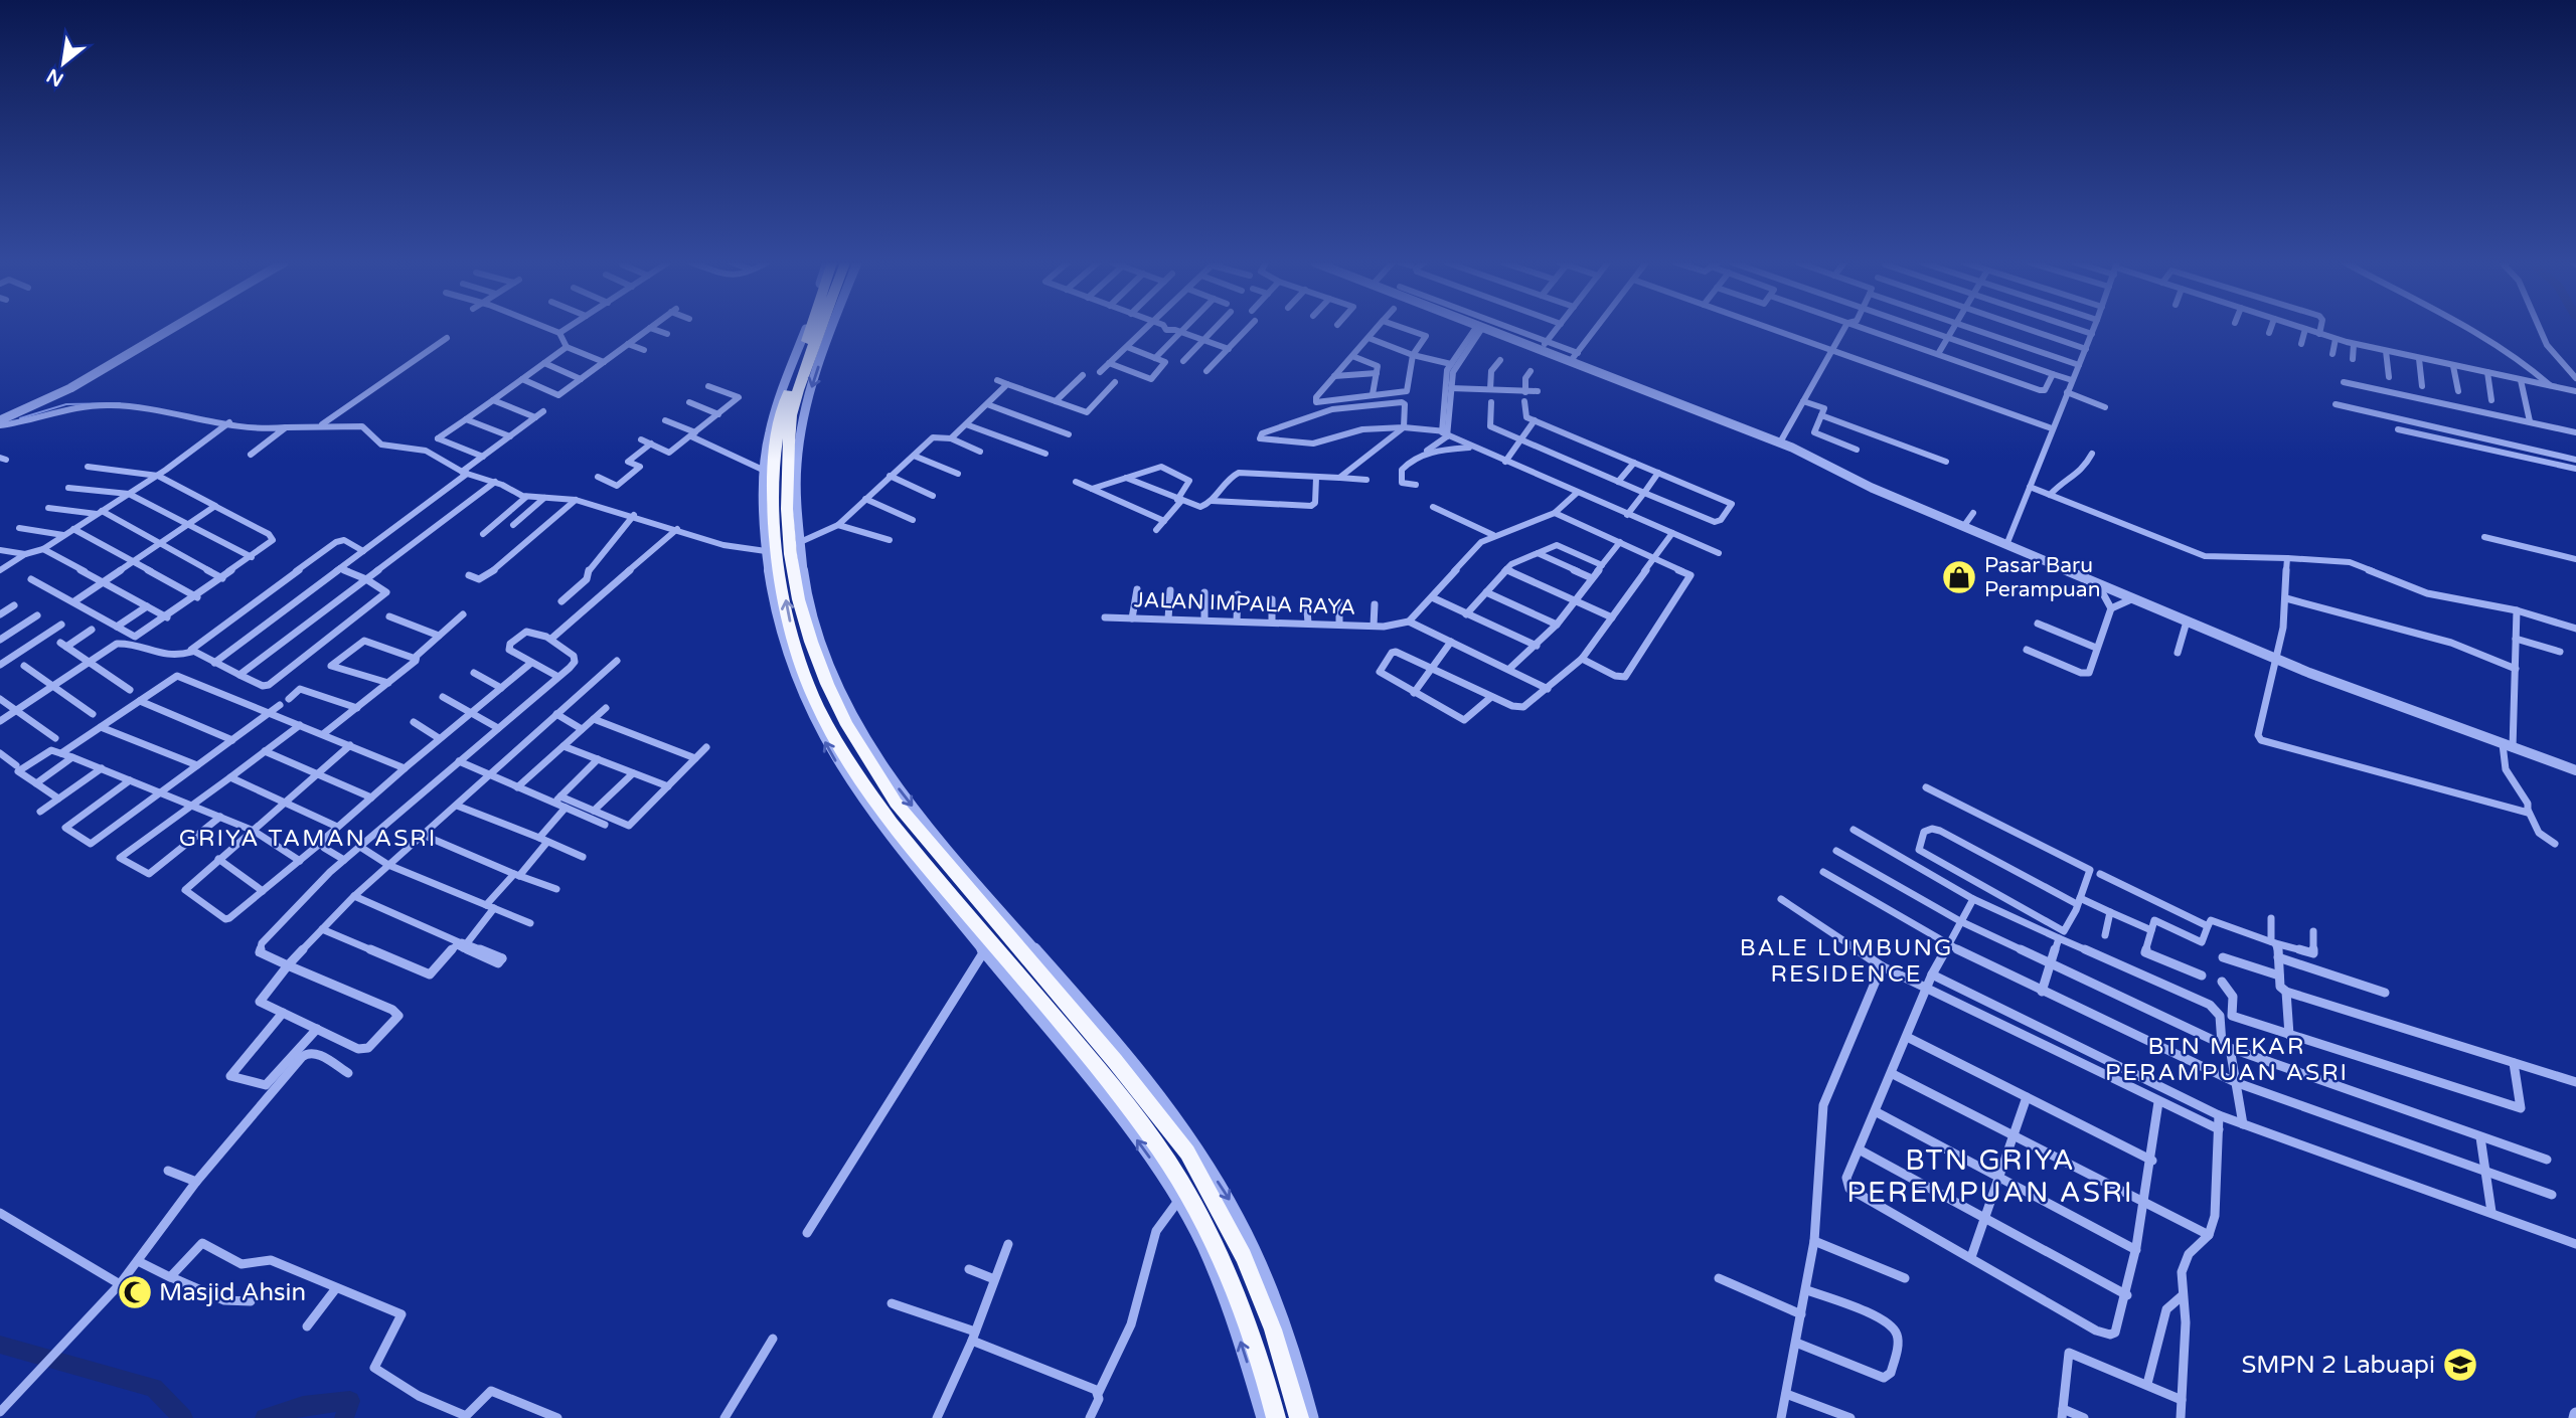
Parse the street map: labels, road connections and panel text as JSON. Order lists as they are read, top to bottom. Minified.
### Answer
{"streets":{"street":["JALAN IMPALA RAYA"]},"districts":["GRIYA TAMAN ASRI","BALE LUMBUNG RESIDENCE","BTN MEKAR PERAMPUAN ASRI","BTN GRIYA PEREMPUAN ASRI"],"places":{"shop":["Pasar Baru Perampuan"],"mosque":["Masjid Ahsin"],"school or university":["SMPN 2 Labuapi"]},"north":"bottom left"}
